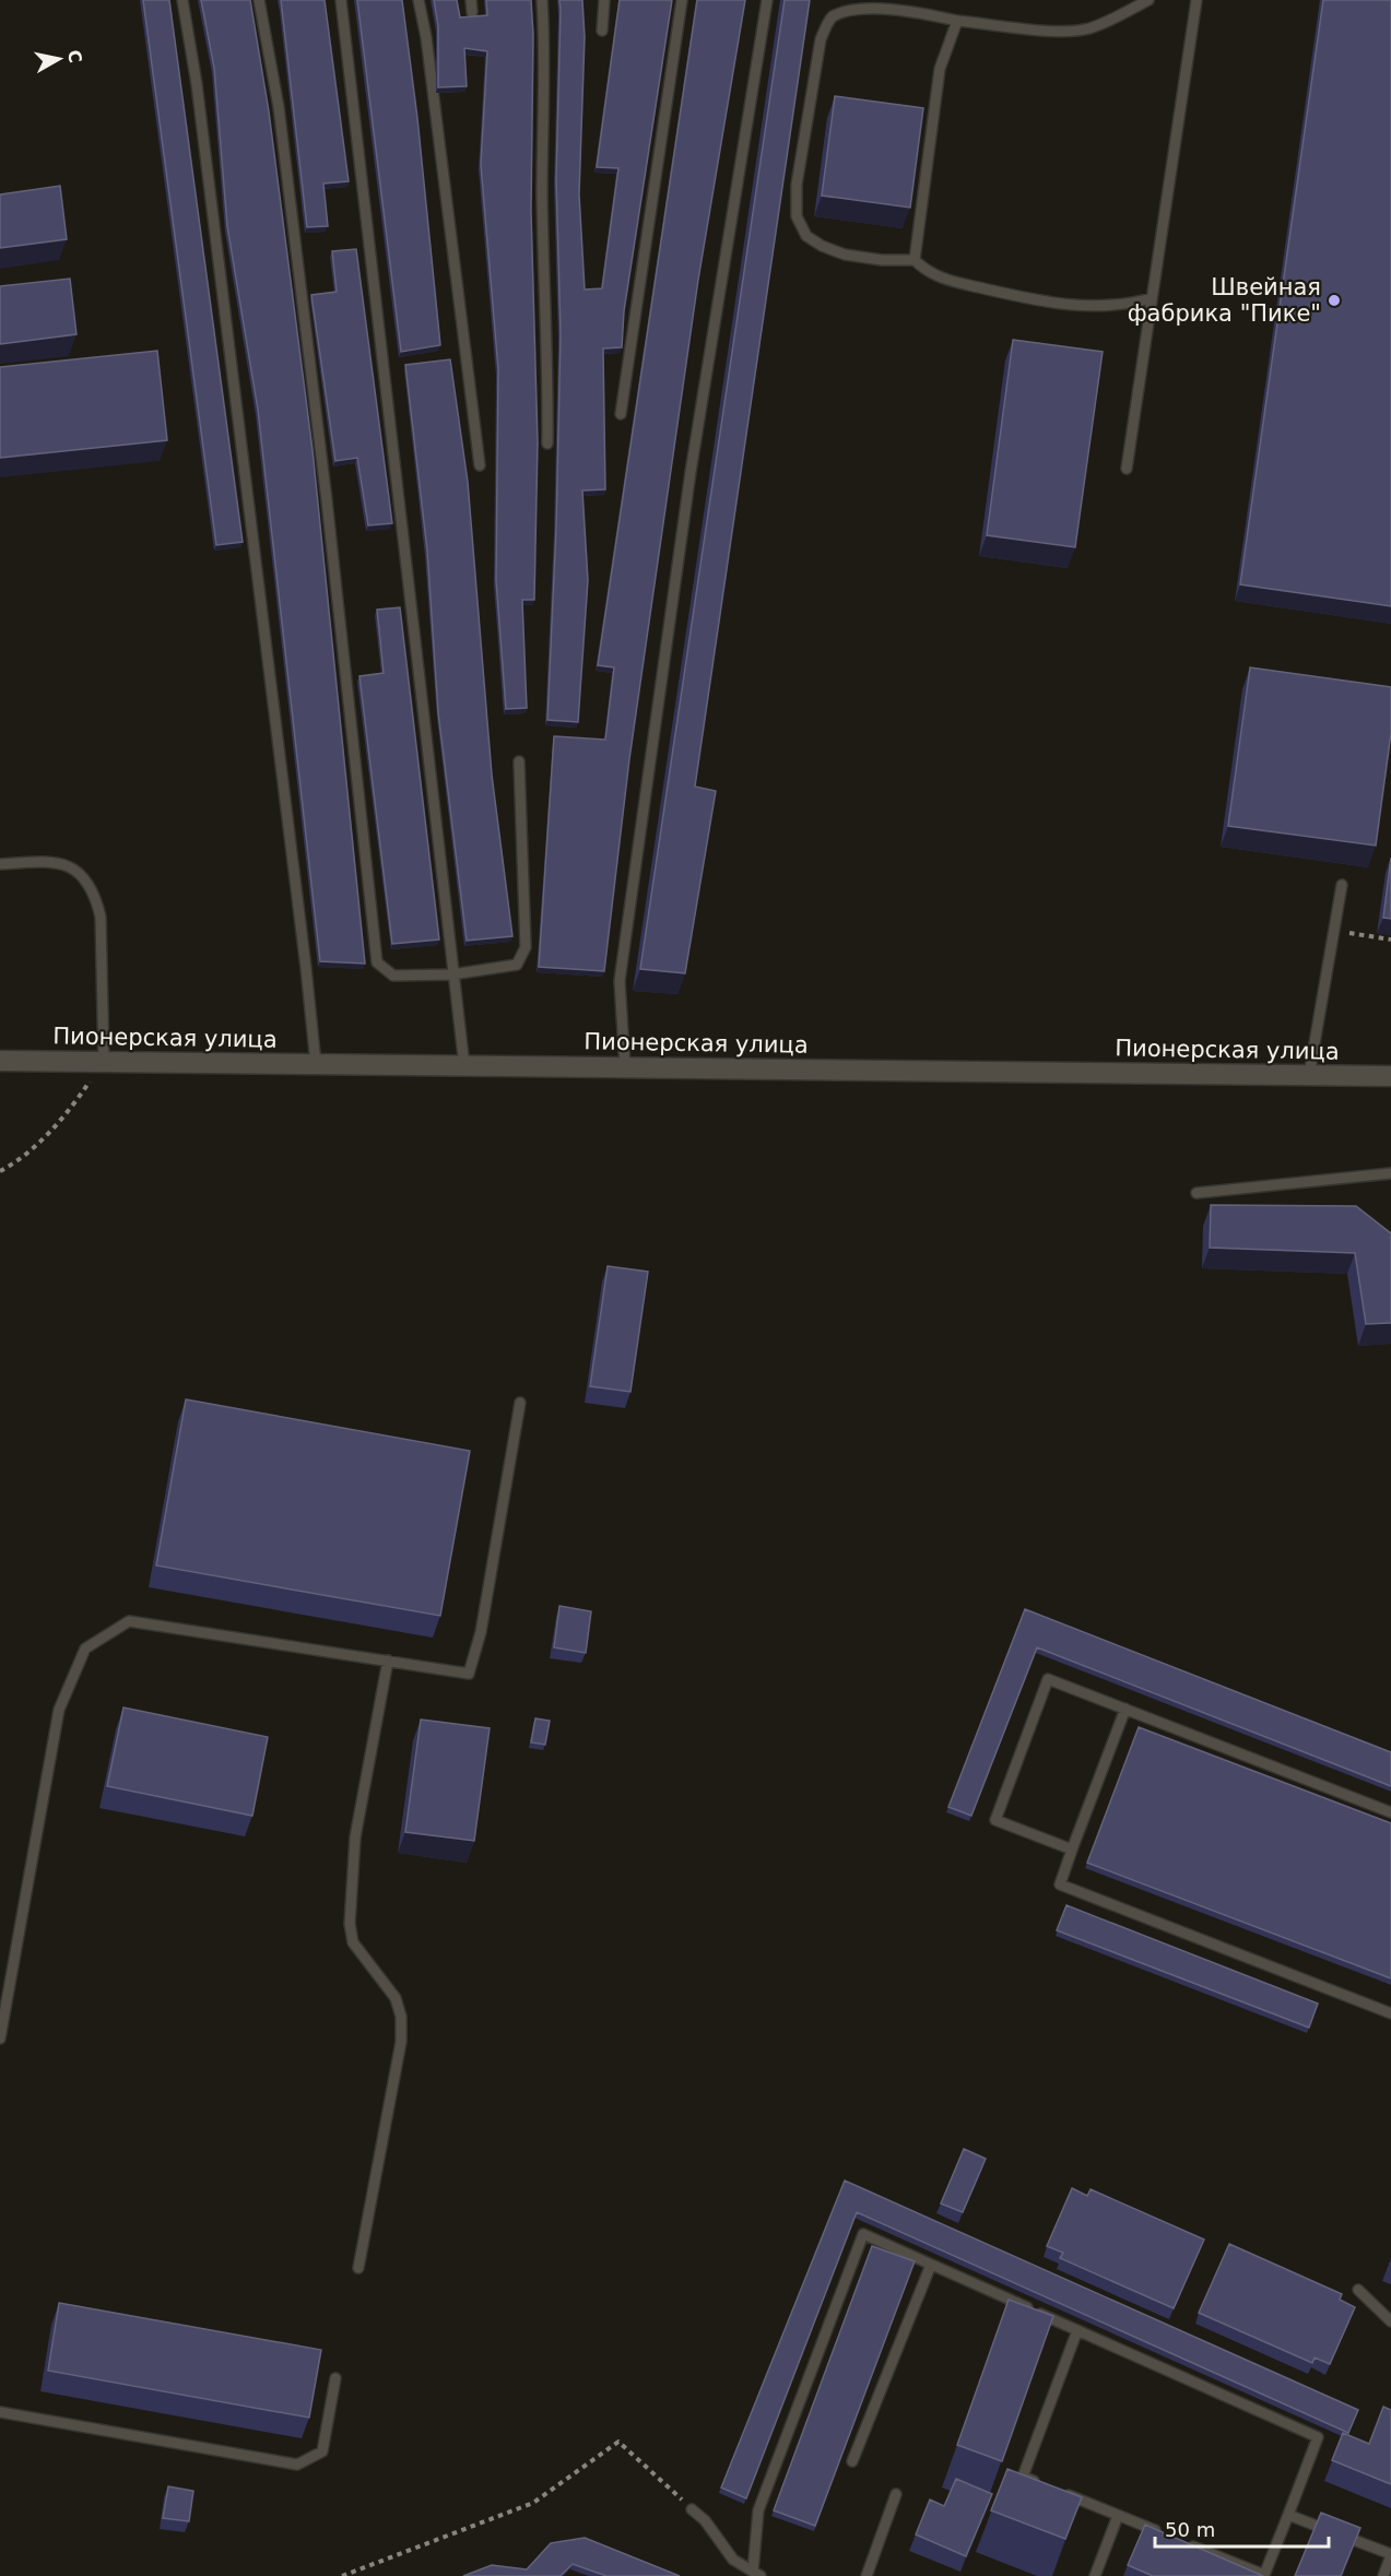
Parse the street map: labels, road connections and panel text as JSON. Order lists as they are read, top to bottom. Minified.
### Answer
{"streets":{"street":["Пионерская улица"]},"places":["Швейная фабрика \"Пике\""],"scale_bar":"50 m","north":"right"}
